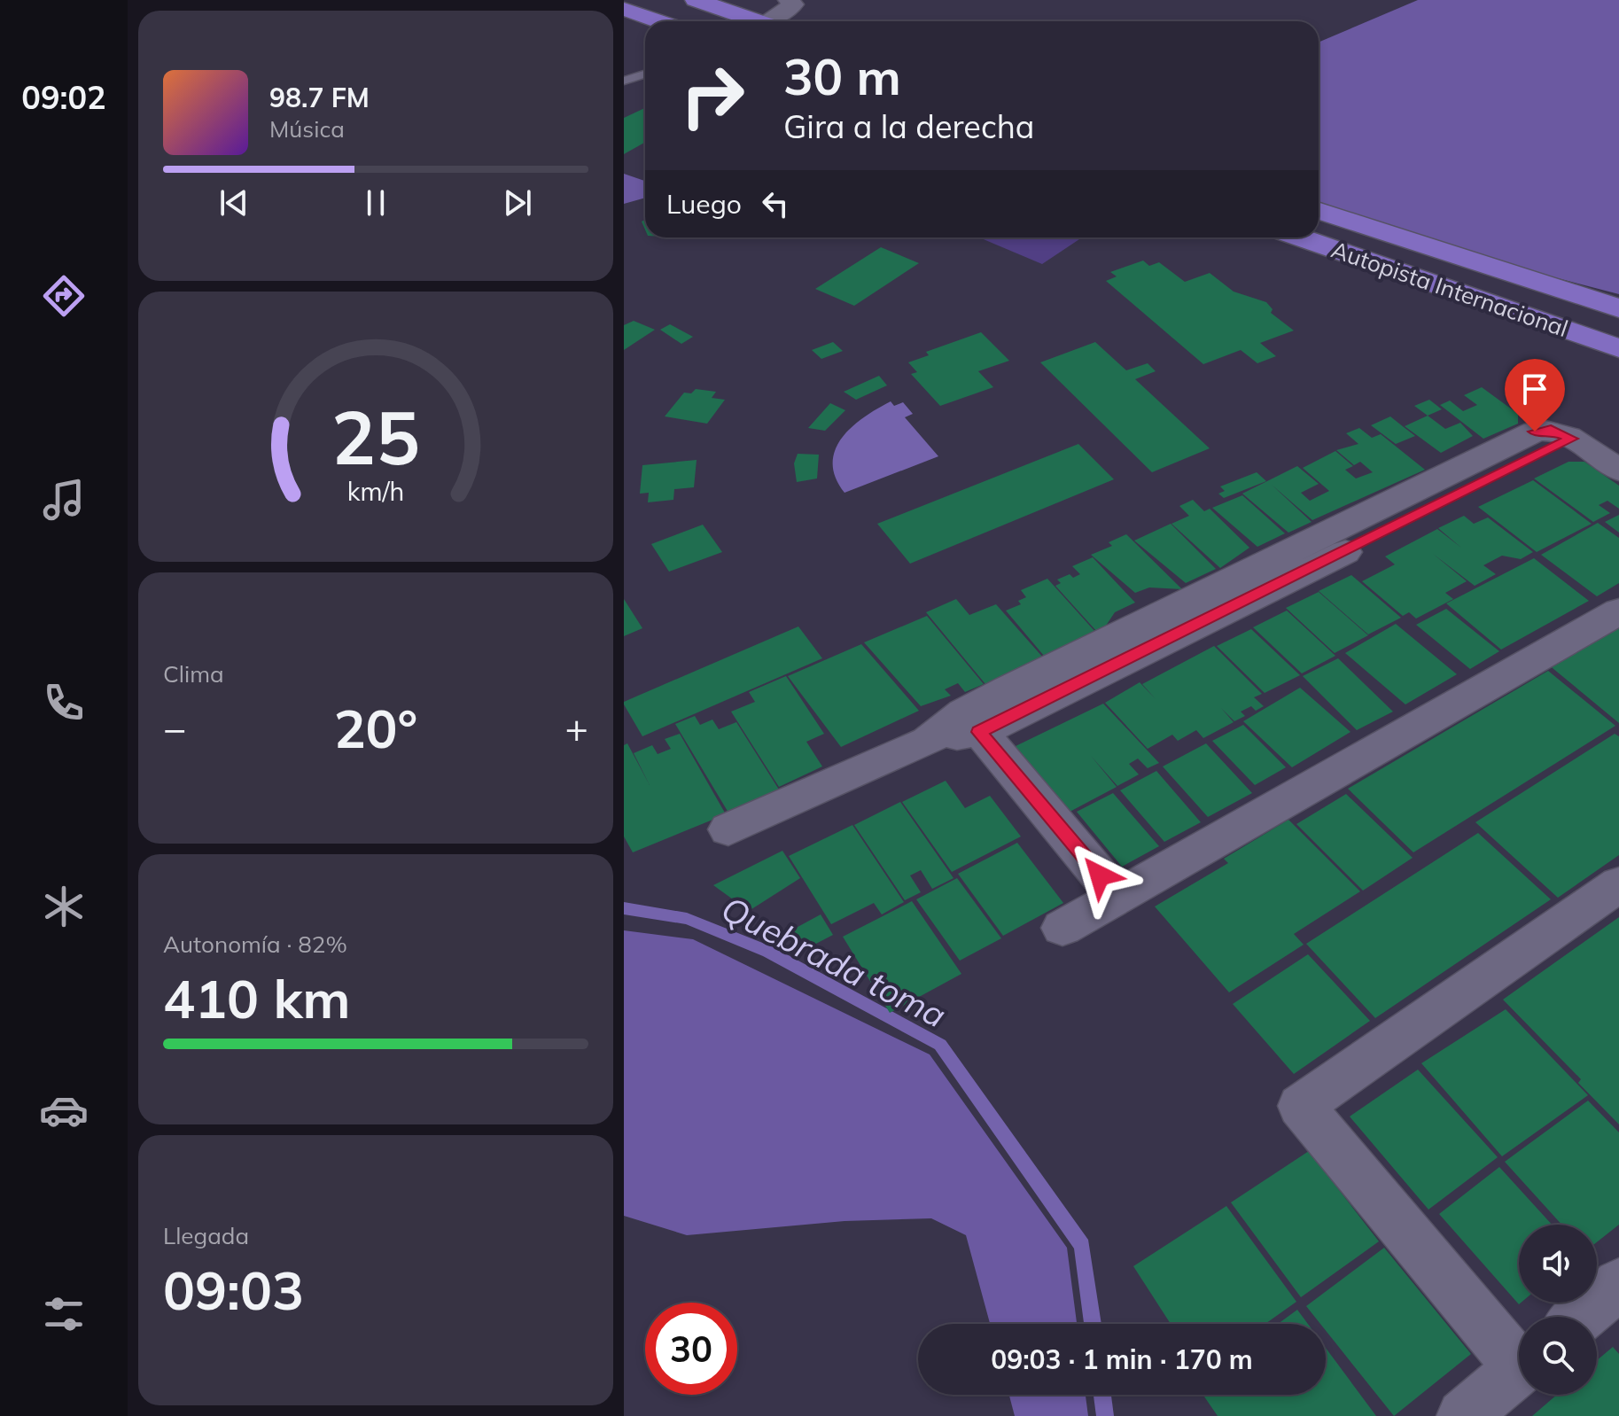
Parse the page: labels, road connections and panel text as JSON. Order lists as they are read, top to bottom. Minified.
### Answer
{"streets":{"highway":["Autopista Internacional"]},"water":["Quebrada toma"],"page":{"tabs":"09:02","turn":["30 m","Gira a la derecha"],"song":["98.7 FM","Música"],"then":"Luego","tile":["Clima",["Autonomía · 82%","410 km"],["Llegada","09:03"]],"heat":["−","20°","+"],"limit":"30","trip":"09:03 · 1 min · 170 m","gauge":["25","km/h"]}}
